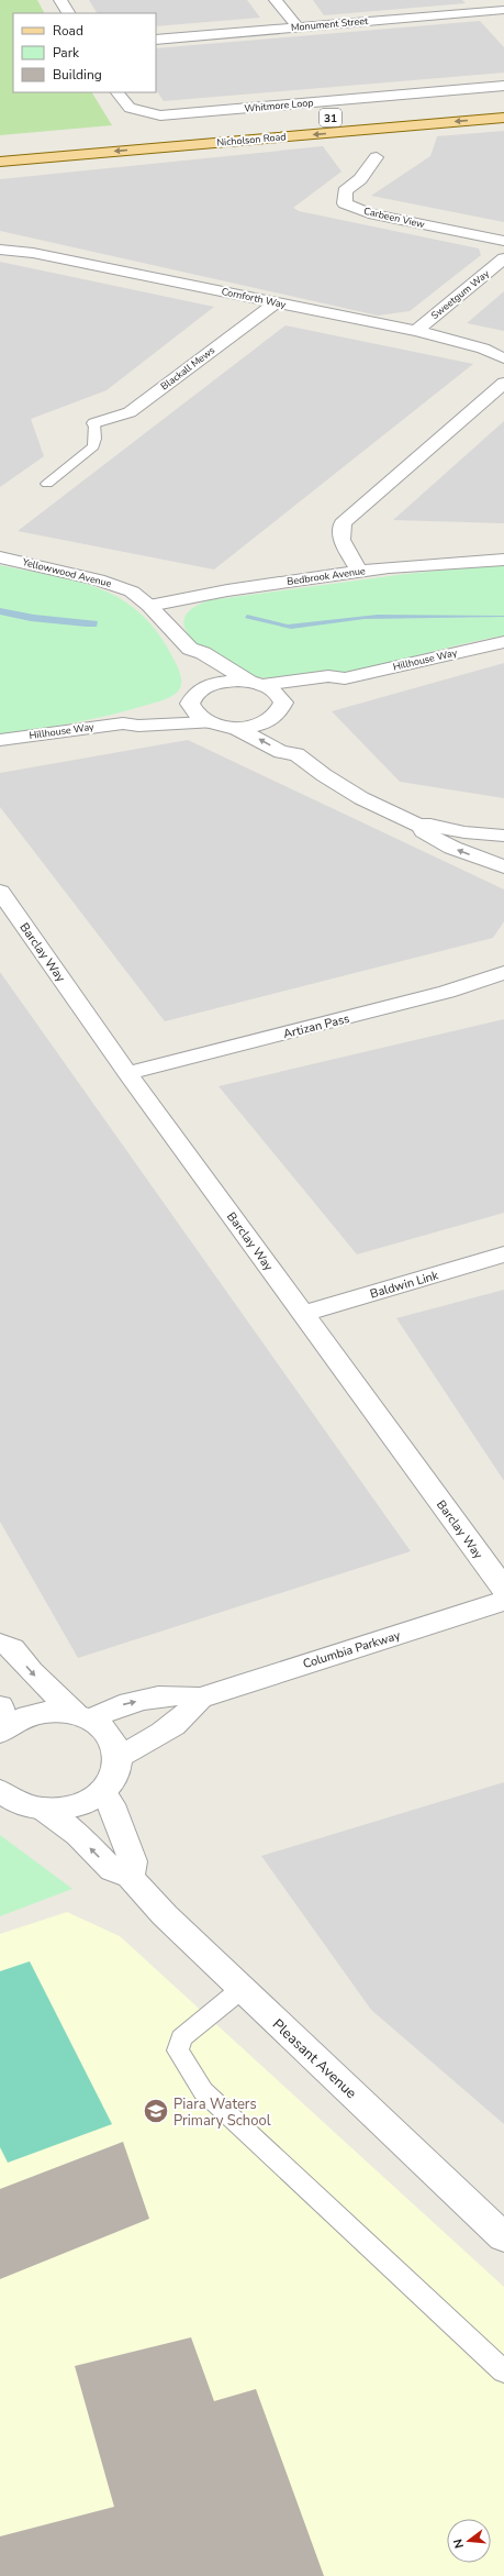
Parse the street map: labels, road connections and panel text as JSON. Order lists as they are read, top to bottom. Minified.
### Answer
{"streets":{"main road":["31","Nicholson Road"],"street":["Monument Street","Whitmore Loop","Carbeen View","Sweetgum Way","Cornforth Way","Blackall Mews","Yellowwood Avenue","Bedbrook Avenue","Hillhouse Way","Barclay Way","Artizan Pass","Baldwin Link","Columbia Parkway","Pleasant Avenue"]},"crossings":[["Sweetgum Way","Cornforth Way"],["Cornforth Way","Blackall Mews"],["Yellowwood Avenue","Bedbrook Avenue"],["Yellowwood Avenue","Hillhouse Way"],["Barclay Way","Artizan Pass"],["Barclay Way","Baldwin Link"]],"one_way":["Nicholson Road"],"places":{"school or university":["Piara Waters Primary School"]},"legend":["Road","Park","Building"],"north":"left"}
